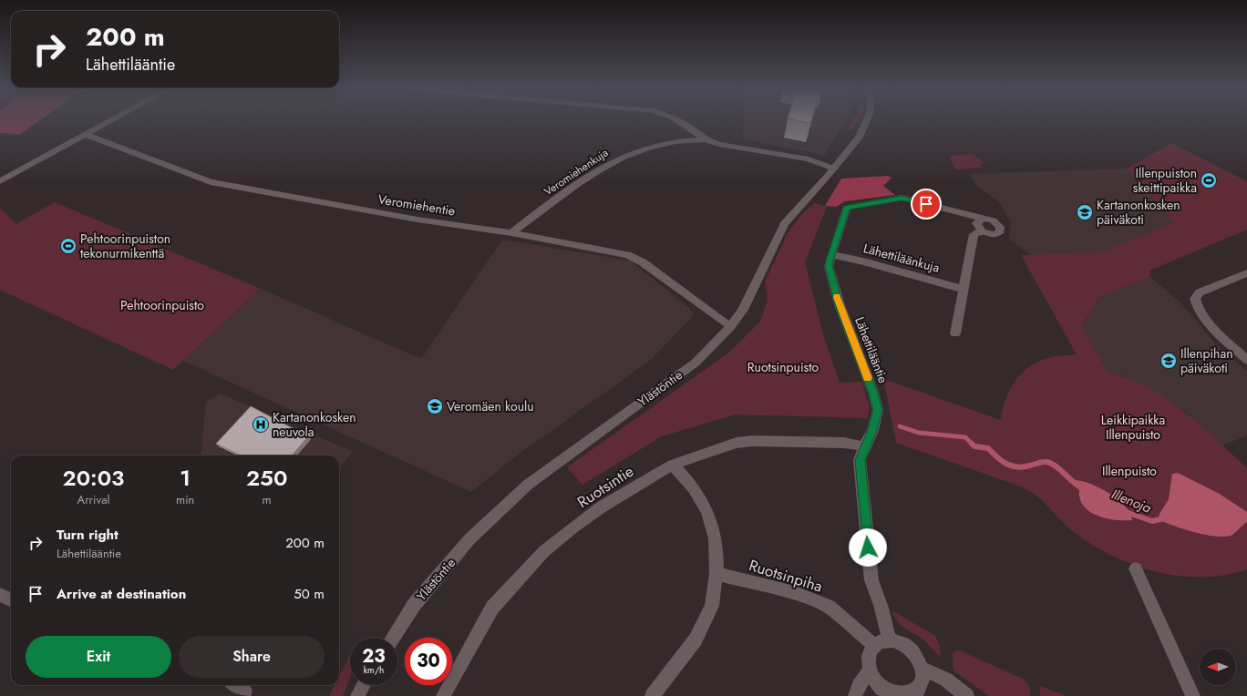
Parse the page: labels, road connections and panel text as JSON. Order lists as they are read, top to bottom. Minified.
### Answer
{"streets":{"street":["Veromiehenkuja","Veromiehentie","Lähettiläänkuja","Lähettilääntie","Ylästöntie","Ruotsintie","Ruotsinpiha"]},"crossings":[["Veromiehenkuja","Veromiehentie"],["Veromiehentie","Ylästöntie"],["Lähettiläänkuja","Lähettilääntie"],["Lähettilääntie","Ruotsintie"],["Lähettilääntie","Ruotsinpiha"]],"water":["Illenoja"],"parks":["Pehtoorinpuisto","Ruotsinpuisto","Leikkipaikka Illenpuisto","Illenpuisto"],"places":{"sports":["Illenpuiston skeittipaikka","Pehtoorinpuiston tekonurmikenttä"],"school or university":["Kartanonkosken päiväkoti","Illenpihan päiväkoti","Veromäen koulu"],"hospital":["Kartanonkosken neuvola"]},"north":"left","page":{"turn":["200 m","Lähettilääntie"],"eta":["20:03","Arrival","1","min","250","m"],"list":[{"name":"Turn right","note":"Lähettilääntie","value":"200 m"},{"name":"Arrive at destination","value":"50 m"}],"buttons":["Exit","Share"],"speed":"23 km/h","limit":"30"}}
